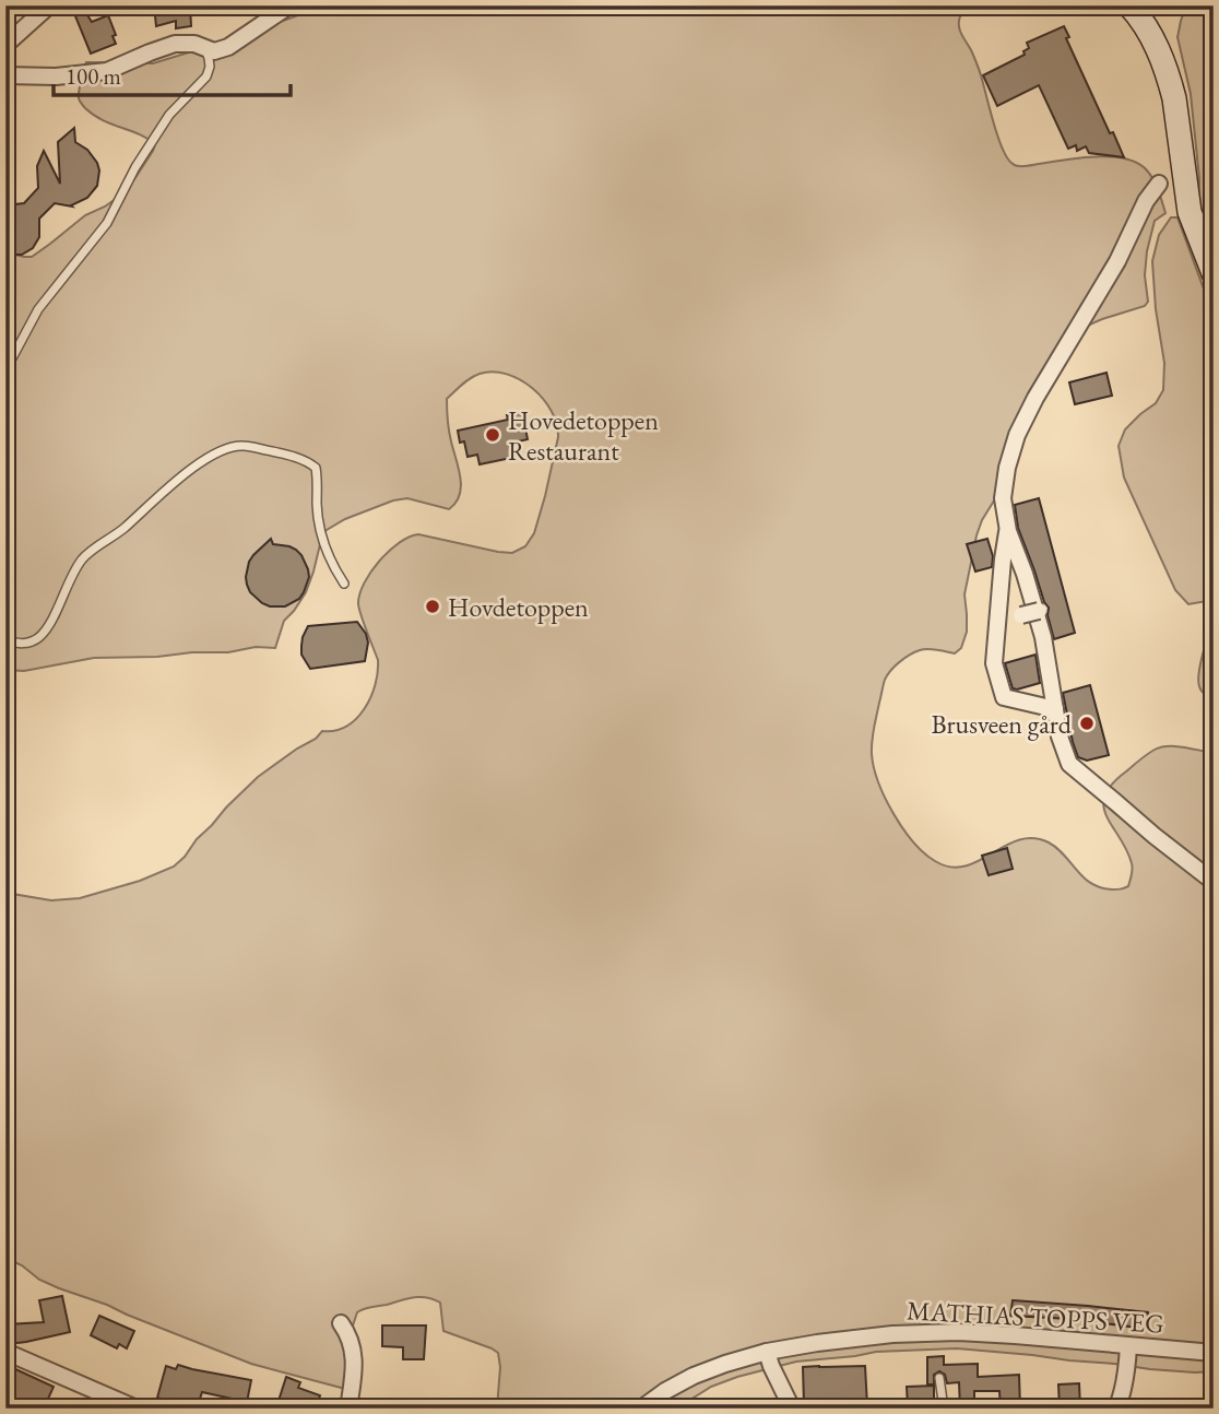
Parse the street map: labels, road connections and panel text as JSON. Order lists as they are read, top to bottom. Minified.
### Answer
{"streets":{"street":["MATHIAS TOPPS VEG"]},"places":["Hovedetoppen Restaurant","Hovdetoppen","Brusveen gård"],"scale_bar":"100 m"}
